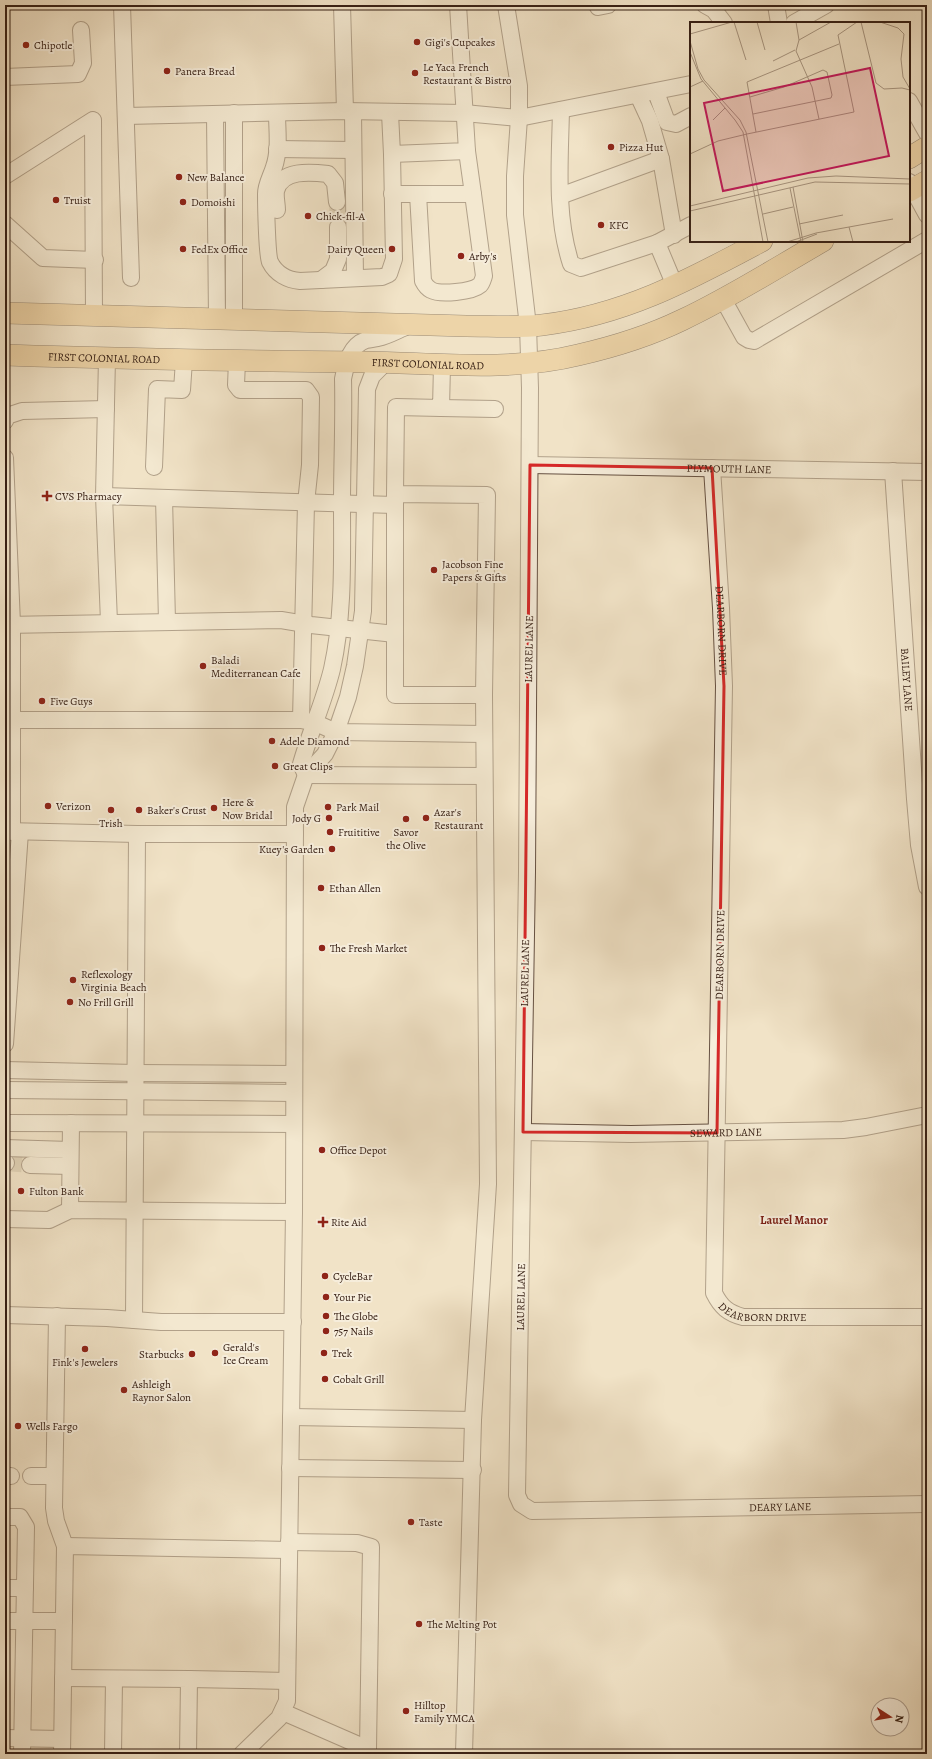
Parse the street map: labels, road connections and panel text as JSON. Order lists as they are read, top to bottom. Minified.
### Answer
{"streets":{"main road":["FIRST COLONIAL ROAD"],"street":["PLYMOUTH LANE","DEARBORN DRIVE","LAUREL LANE","BAILEY LANE","SEWARD LANE","DEARY LANE"]},"crossings":[["FIRST COLONIAL ROAD","LAUREL LANE"],["PLYMOUTH LANE","DEARBORN DRIVE"],["PLYMOUTH LANE","LAUREL LANE"],["PLYMOUTH LANE","BAILEY LANE"],["DEARBORN DRIVE","SEWARD LANE"],["LAUREL LANE","SEWARD LANE"],["LAUREL LANE","DEARY LANE"]],"districts":["Laurel Manor"],"places":{"other":["Gigi's Cupcakes","Chipotle","Panera Bread","Le Yaca French Restaurant & Bistro","Pizza Hut","New Balance","Truist","Domoishi","Chick-fil-A","KFC","FedEx Office","Dairy Queen","Arby's","Jacobson Fine Papers & Gifts","Baladi Mediterranean Cafe","Five Guys","Adele Diamond","Great Clips","Verizon","Park Mail","Here & Now Bridal","Trish","Baker's Crust","Jody G","Azar's Restaurant","Savor the Olive","Fruititive","Kuey's Garden","Ethan Allen","The Fresh Market","Reflexology Virginia Beach","No Frill Grill","Office Depot","Fulton Bank","CycleBar","Your Pie","The Globe","757 Nails","Fink's Jewelers","Gerald's Ice Cream","Trek","Starbucks","Cobalt Grill","Ashleigh Raynor Salon","Wells Fargo","Taste","The Melting Pot","Hilltop Family YMCA"],"health":["CVS Pharmacy","Rite Aid"]},"north":"right"}
